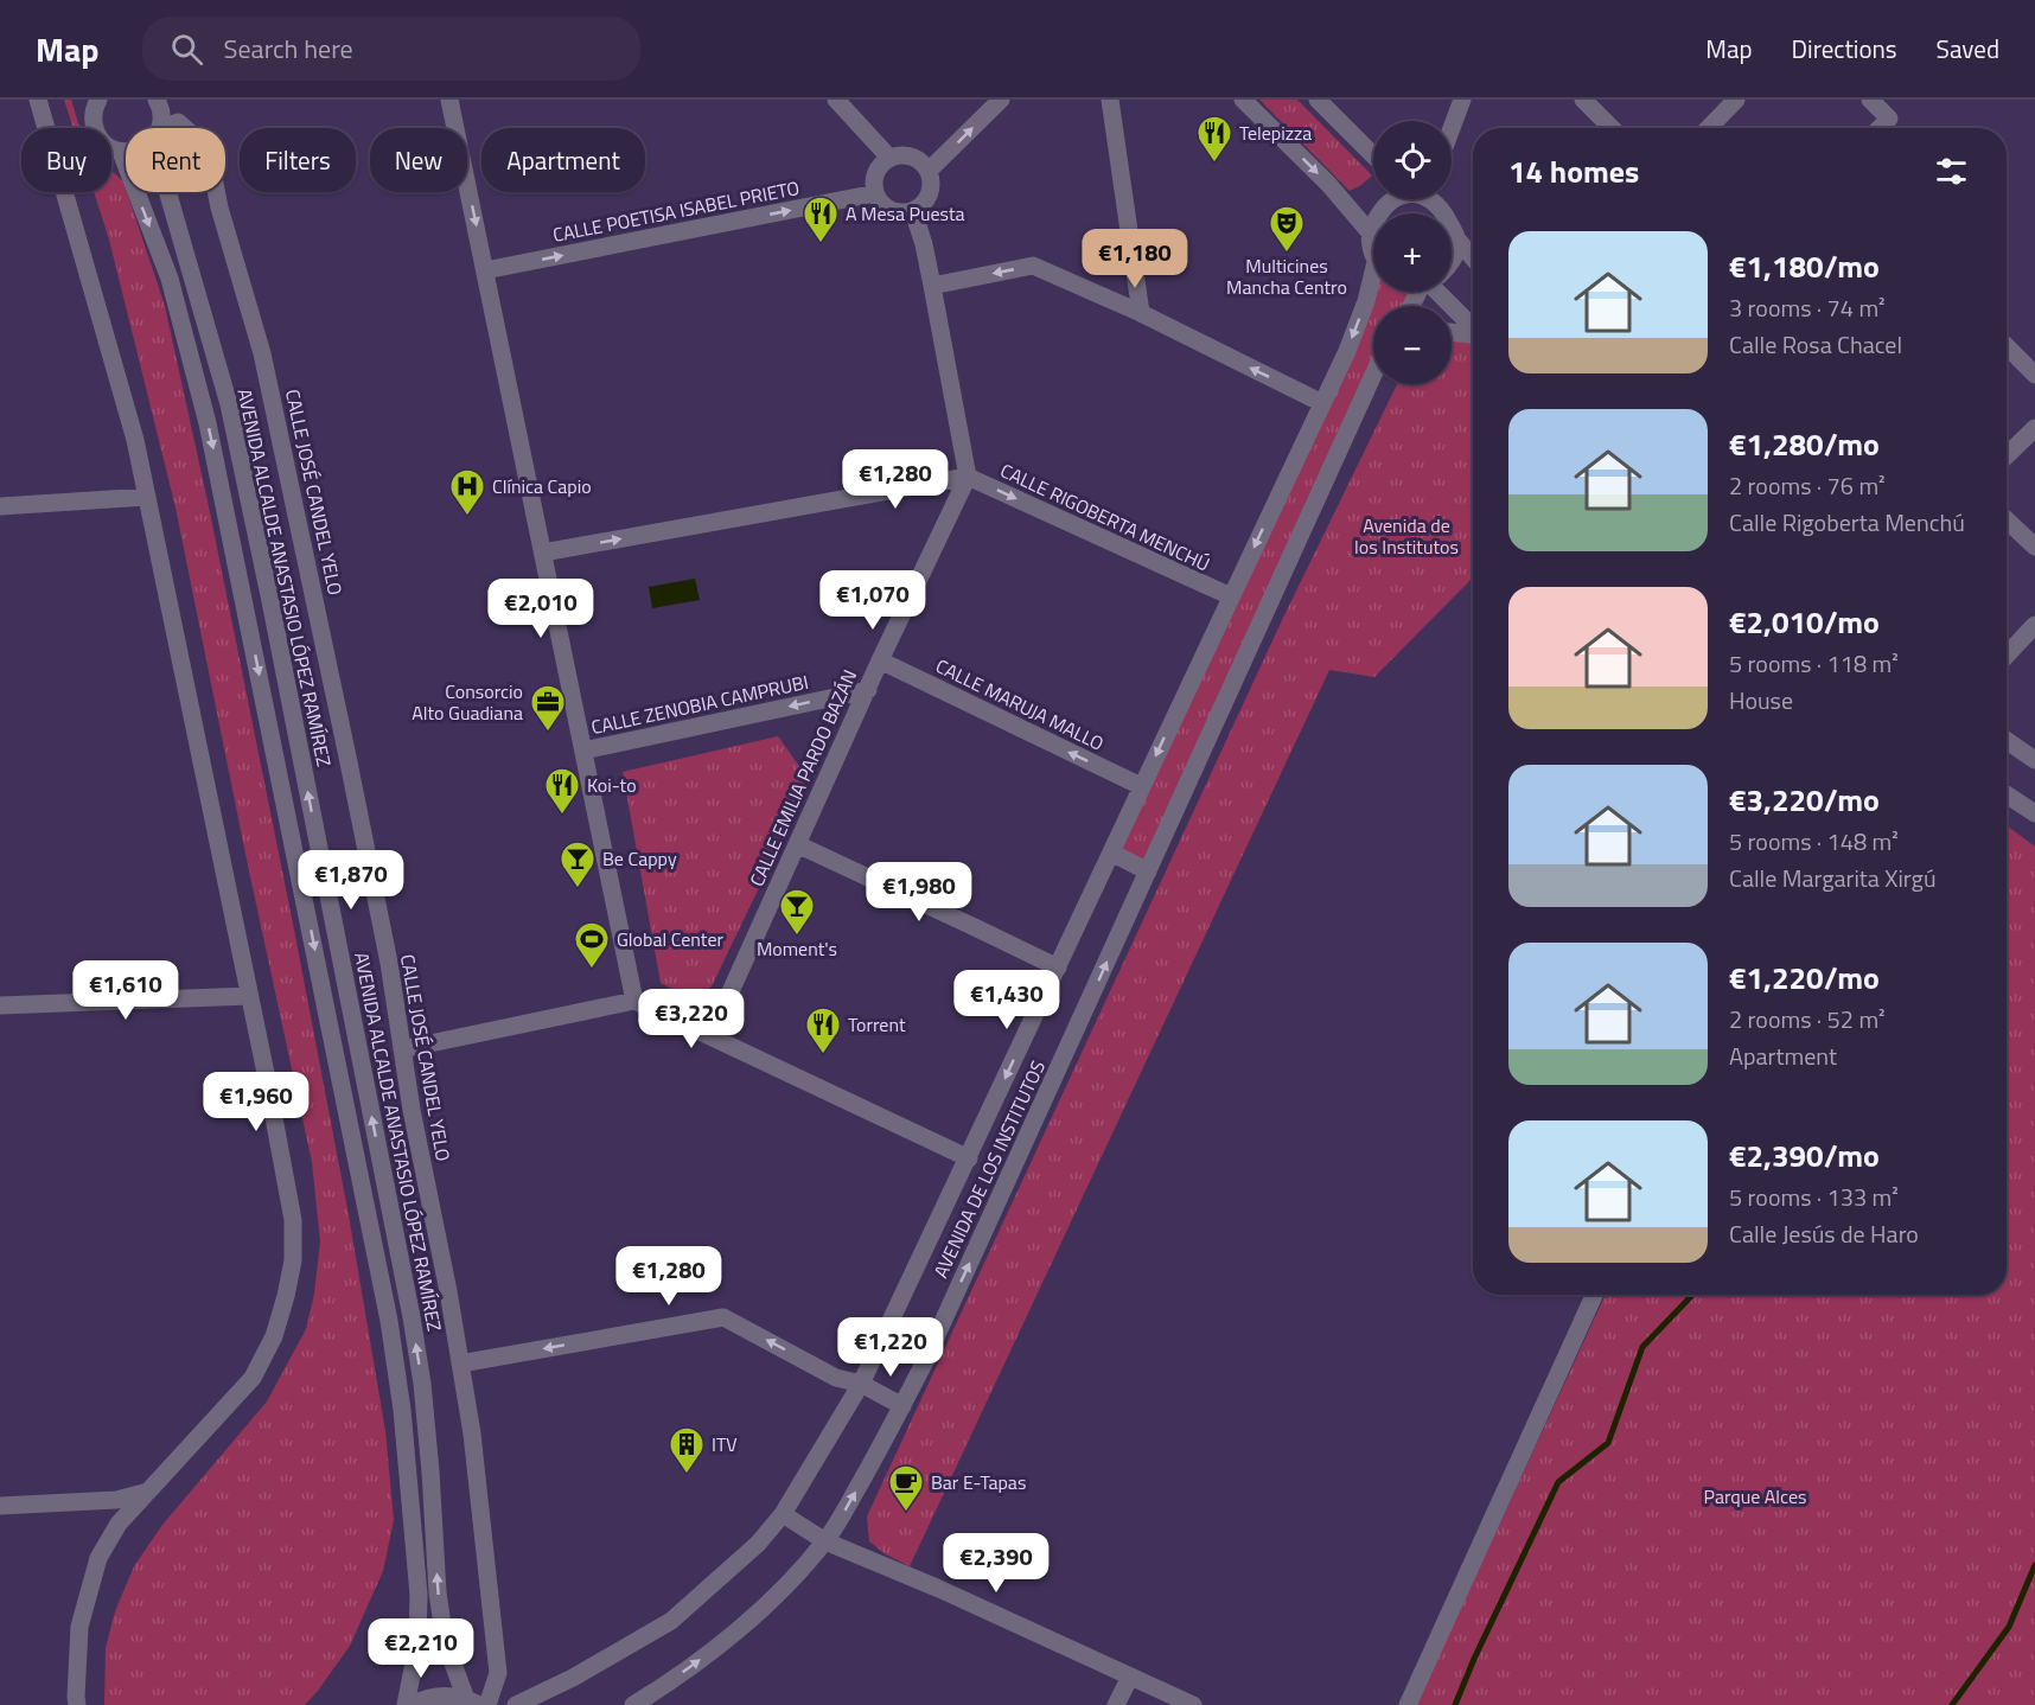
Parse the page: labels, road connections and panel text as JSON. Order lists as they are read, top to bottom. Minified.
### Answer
{"streets":{"street":["CALLE POETISA ISABEL PRIETO","CALLE JOSÉ CANDEL YELO","CALLE RIGOBERTA MENCHÚ","AVENIDA ALCALDE ANASTASIO LÓPEZ RAMÍREZ","CALLE ZENOBIA CAMPRUBI","CALLE MARUJA MALLO","CALLE EMILIA PARDO BAZÁN","AVENIDA DE LOS INSTITUTOS"]},"crossings":[["CALLE RIGOBERTA MENCHÚ","CALLE EMILIA PARDO BAZÁN"],["CALLE RIGOBERTA MENCHÚ","AVENIDA DE LOS INSTITUTOS"],["CALLE ZENOBIA CAMPRUBI","CALLE EMILIA PARDO BAZÁN"],["CALLE MARUJA MALLO","CALLE EMILIA PARDO BAZÁN"],["CALLE MARUJA MALLO","AVENIDA DE LOS INSTITUTOS"]],"one_way":["CALLE POETISA ISABEL PRIETO","CALLE RIGOBERTA MENCHÚ","CALLE ZENOBIA CAMPRUBI","CALLE MARUJA MALLO"],"parks":["Avenida de los Institutos","Parque Alces"],"places":{"restaurant":["Telepizza","A Mesa Puesta","Koi-to","Torrent"],"theatre":["Multicines Mancha Centro"],"hospital":["Clínica Capio"],"office":["Consorcio Alto Guadiana"],"bar":["Be Cappy","Moment's"],"sports":["Global Center"],"building":["ITV"],"cafe":["Bar E-Tapas"]},"page":{"header":"Map","search":"Search here","nav":["Map","Directions","Saved"],"map_buttons":["+","−"],"chip":["Buy","Rent","Filters","New","Apartment"],"heading":"14 homes","list":[{"name":"€1,180/mo","note":"3 rooms · 74 m² · Calle Rosa Chacel"},{"name":"€1,280/mo","note":"2 rooms · 76 m² · Calle Rigoberta Menchú"},{"name":"€2,010/mo","note":"5 rooms · 118 m² · House"},{"name":"€3,220/mo","note":"5 rooms · 148 m² · Calle Margarita Xirgú"},{"name":"€1,220/mo","note":"2 rooms · 52 m² · Apartment"},{"name":"€2,390/mo","note":"5 rooms · 133 m² · Calle Jesús de Haro"}],"price":["€1,180","€1,280","€1,070","€2,010","€1,870","€1,980","€1,610","€1,430","€3,220","€1,960","€1,280","€1,220","€2,390","€2,210"]}}
